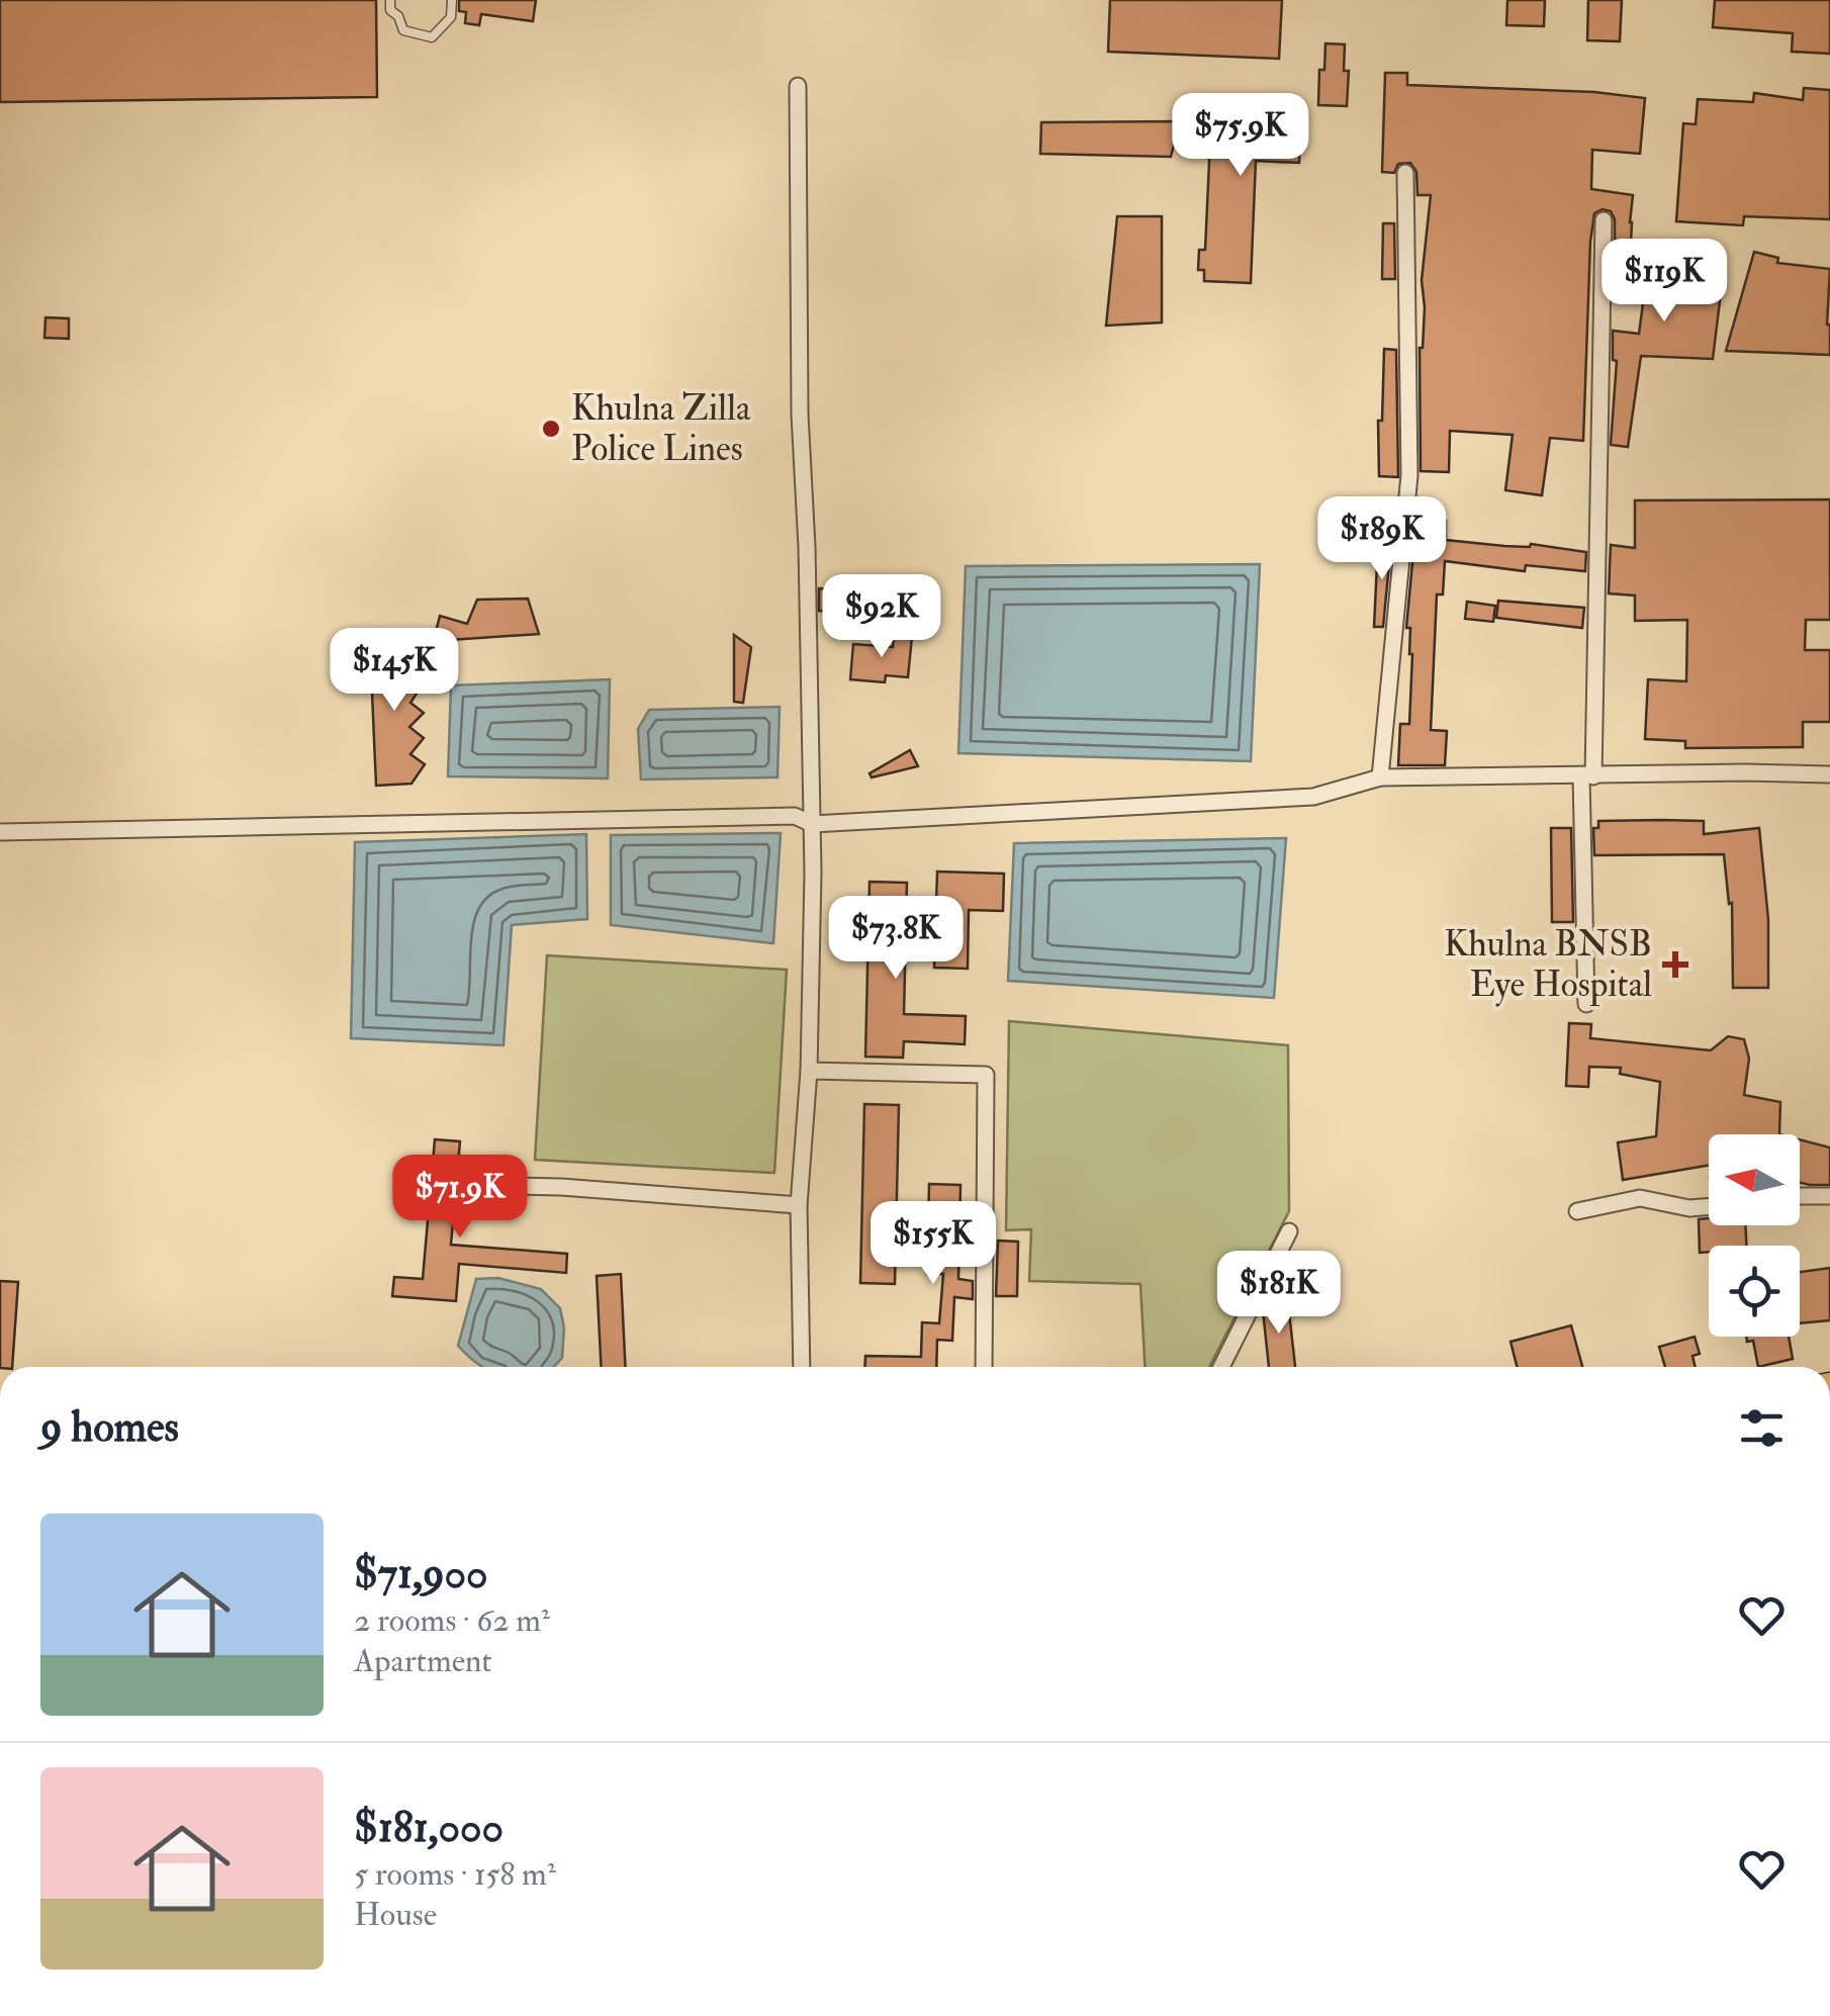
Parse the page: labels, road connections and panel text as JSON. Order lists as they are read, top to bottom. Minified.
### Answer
{"places":{"other":["Khulna Zilla Police Lines"],"health":["Khulna BNSB Eye Hospital"]},"north":"left","page":{"price":["$75.9K","$119K","$189K","$92K","$145K","$73.8K","$71.9K","$155K","$181K"],"heading":"9 homes","list":[{"name":"$71,900","note":"2 rooms · 62 m² · Apartment"},{"name":"$181,000","note":"5 rooms · 158 m² · House"}]}}
